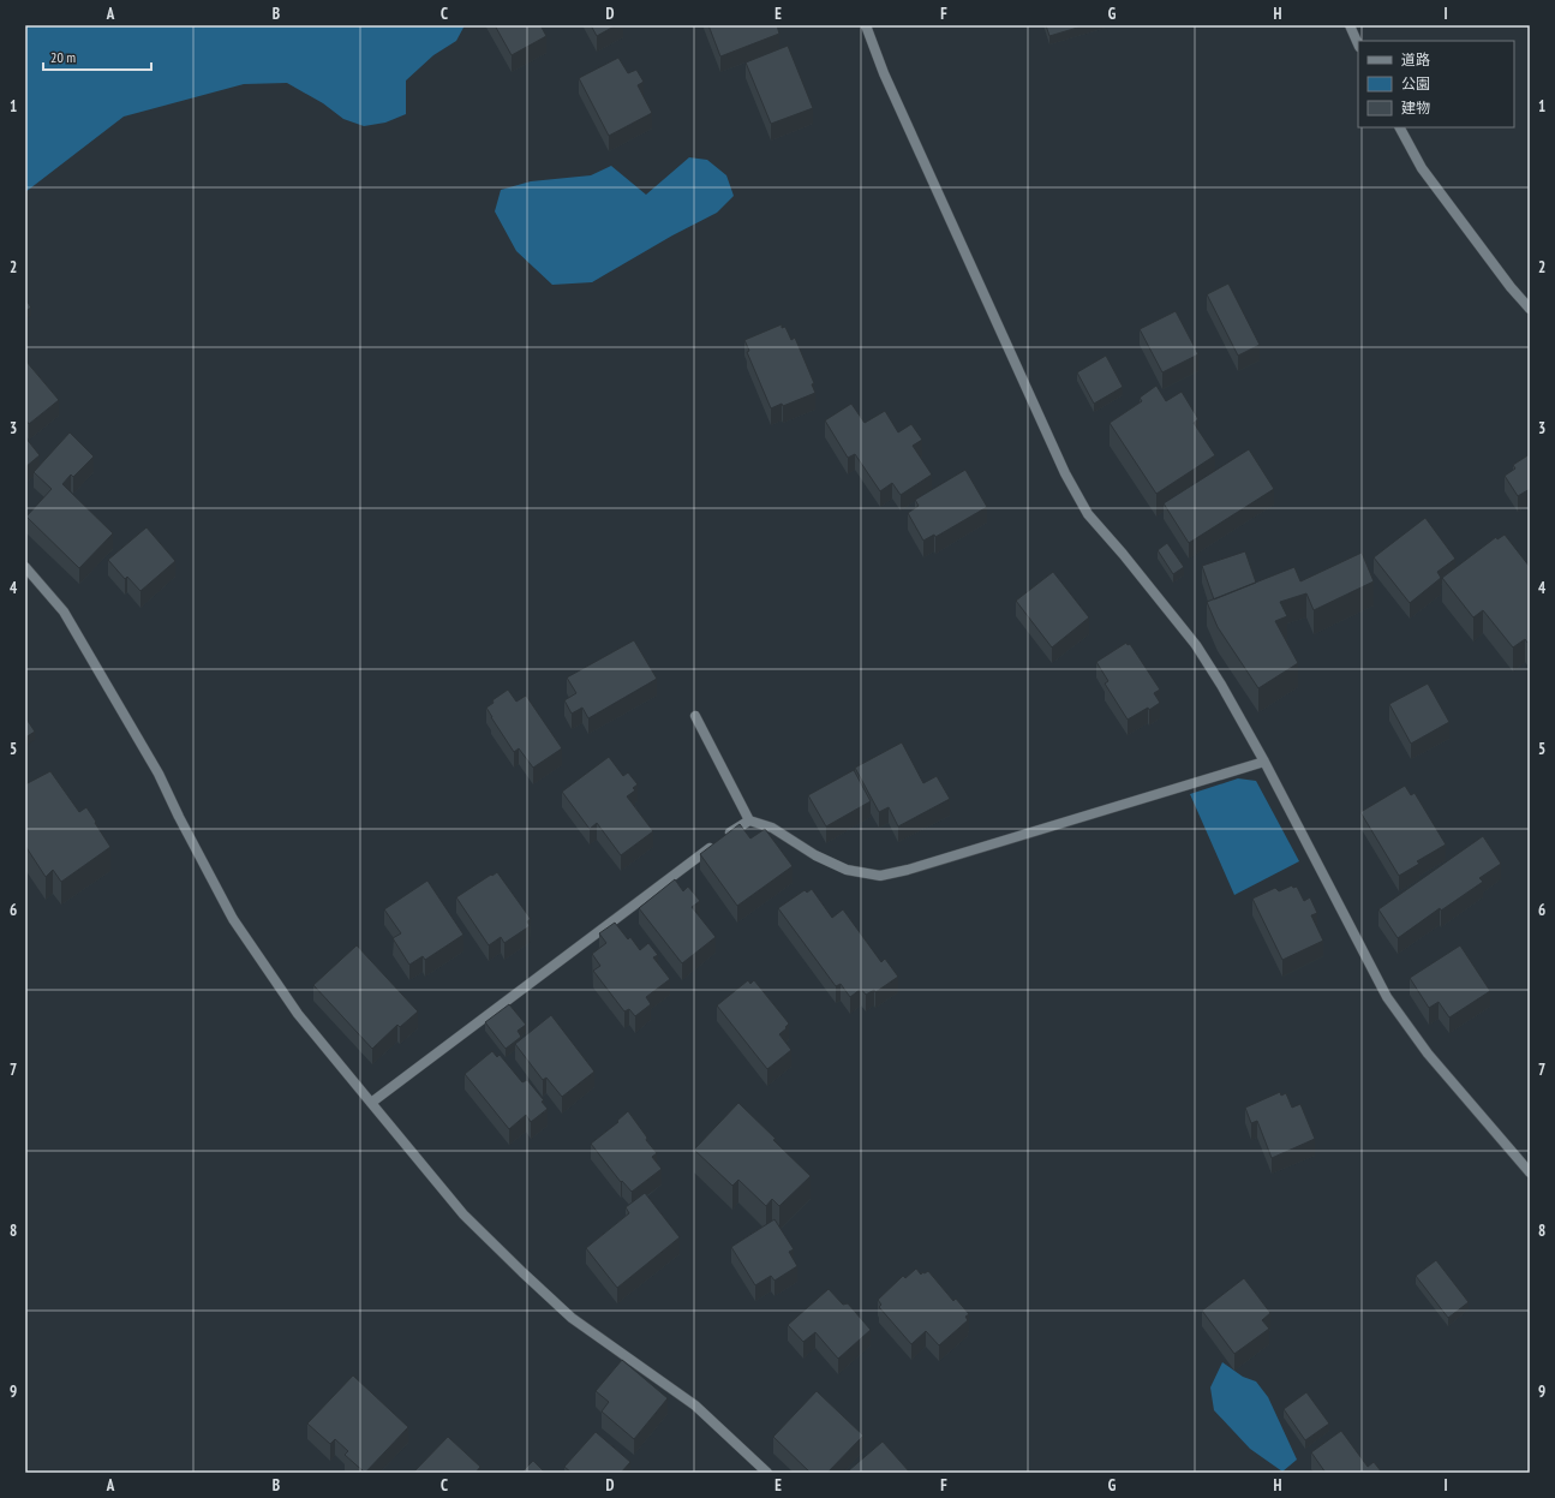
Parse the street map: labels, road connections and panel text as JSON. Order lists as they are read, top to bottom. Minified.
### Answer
{"legend":["道路","公園","建物"],"scale_bar":"20 m","grid":{"columns":["A","B","C","D","E","F","G","H","I"],"rows":["1","2","3","4","5","6","7","8","9"]}}
